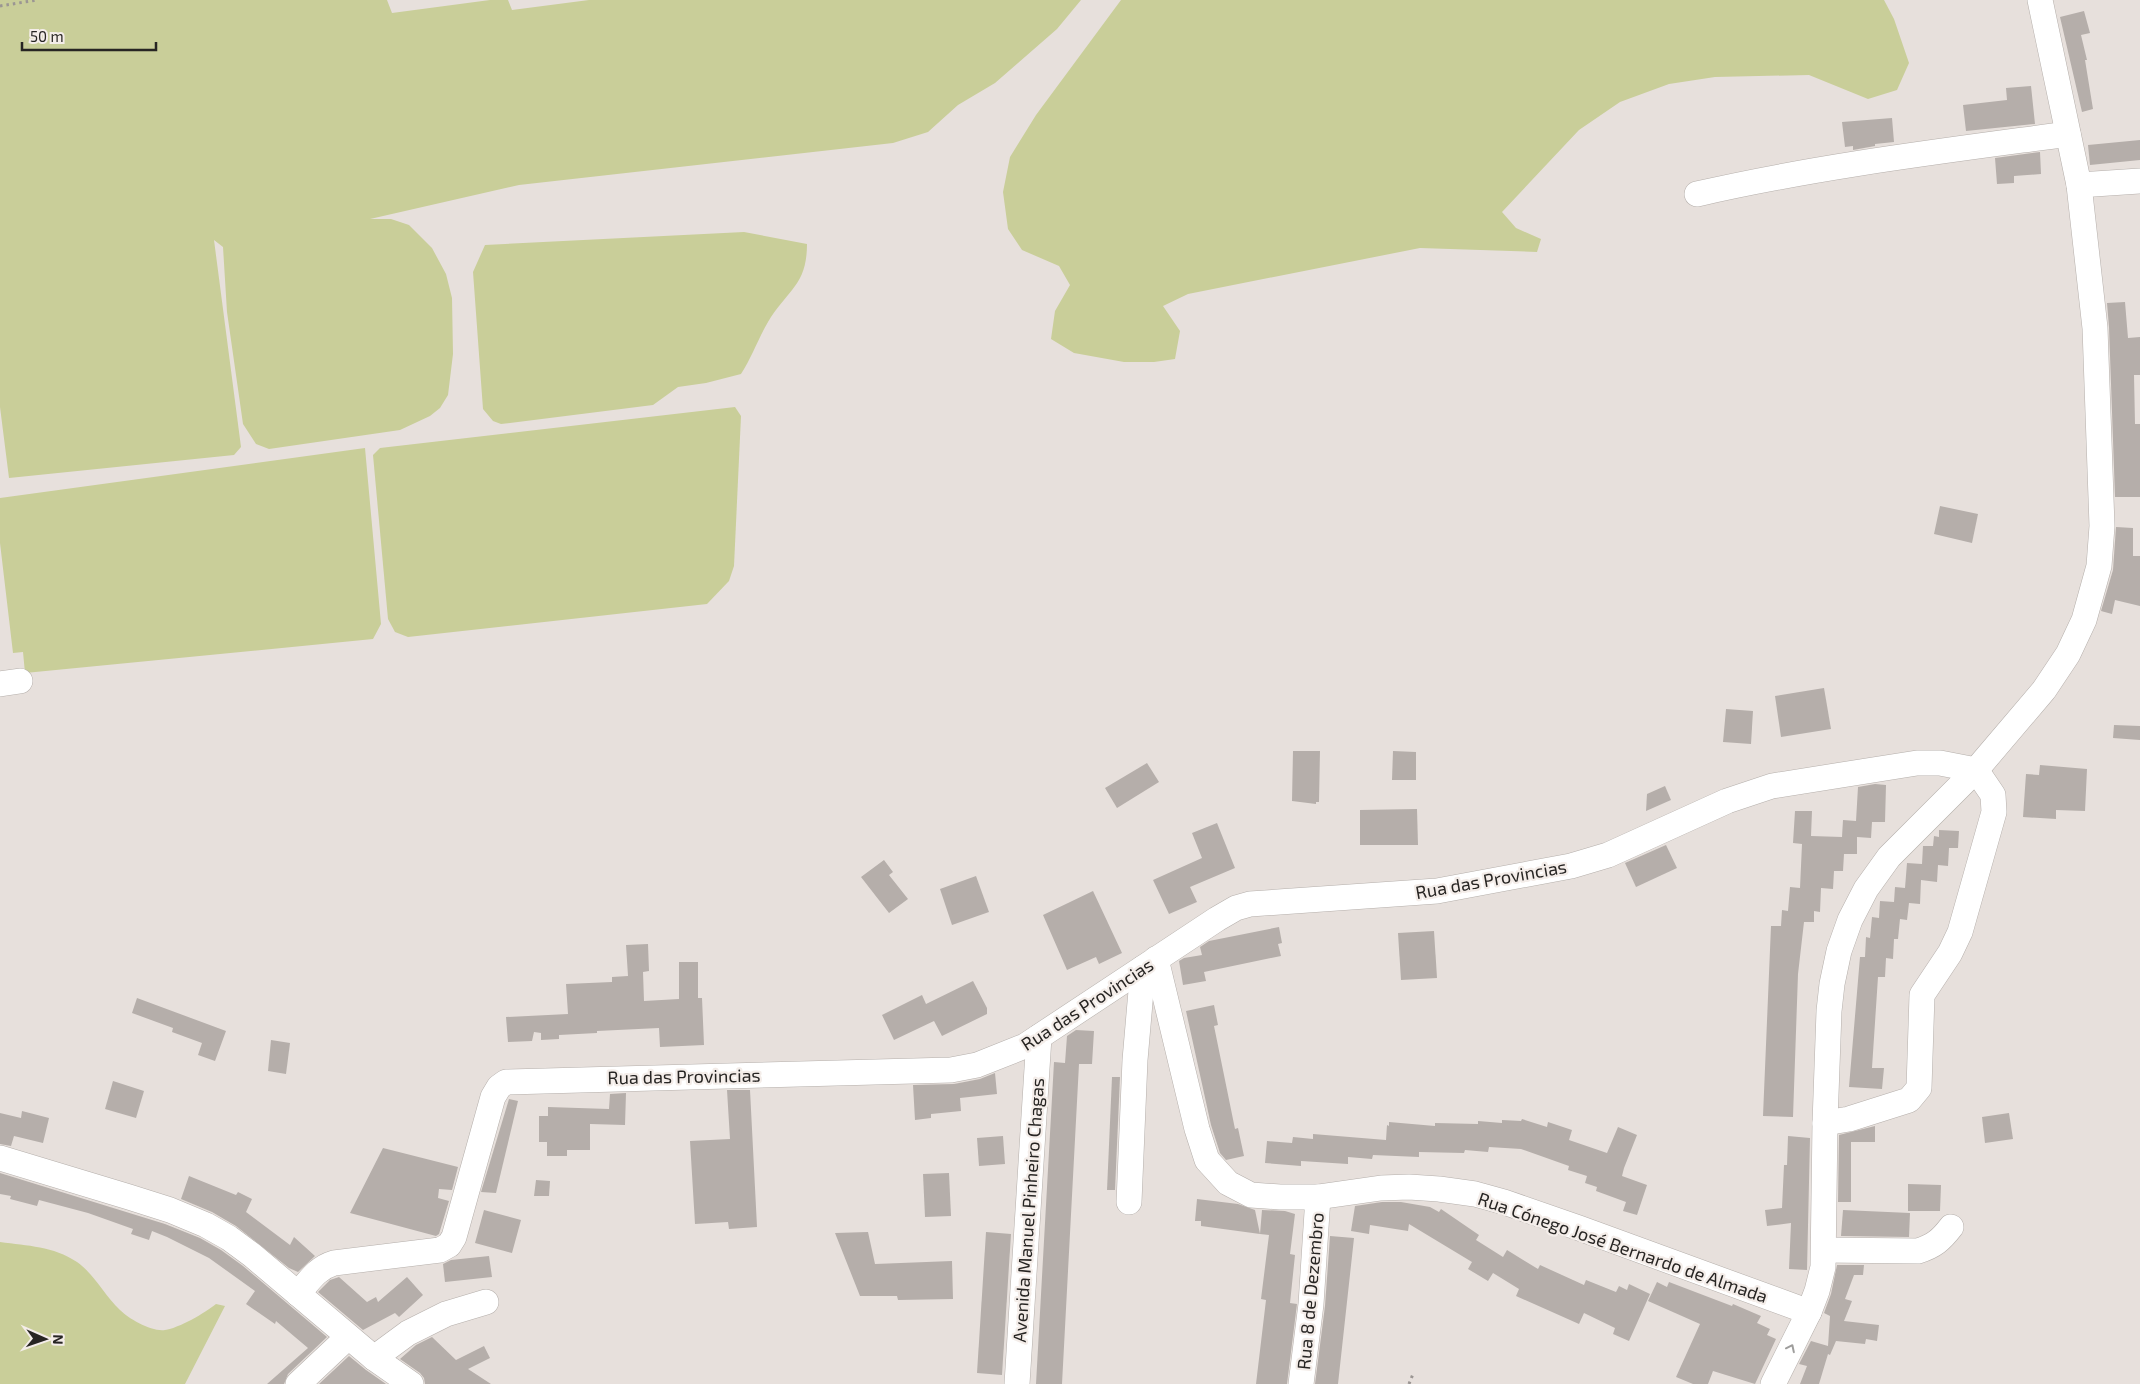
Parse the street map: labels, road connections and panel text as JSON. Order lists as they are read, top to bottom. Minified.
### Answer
{"streets":{"street":["Rua das Provincias","Avenida Manuel Pinheiro Chagas","Rua Cónego José Bernardo de Almada","Rua 8 de Dezembro"]},"crossings":[["Rua das Provincias","Avenida Manuel Pinheiro Chagas"],["Rua das Provincias","Rua Cónego José Bernardo de Almada"],["Rua Cónego José Bernardo de Almada","Rua 8 de Dezembro"]],"scale_bar":"50 m","north":"right"}
